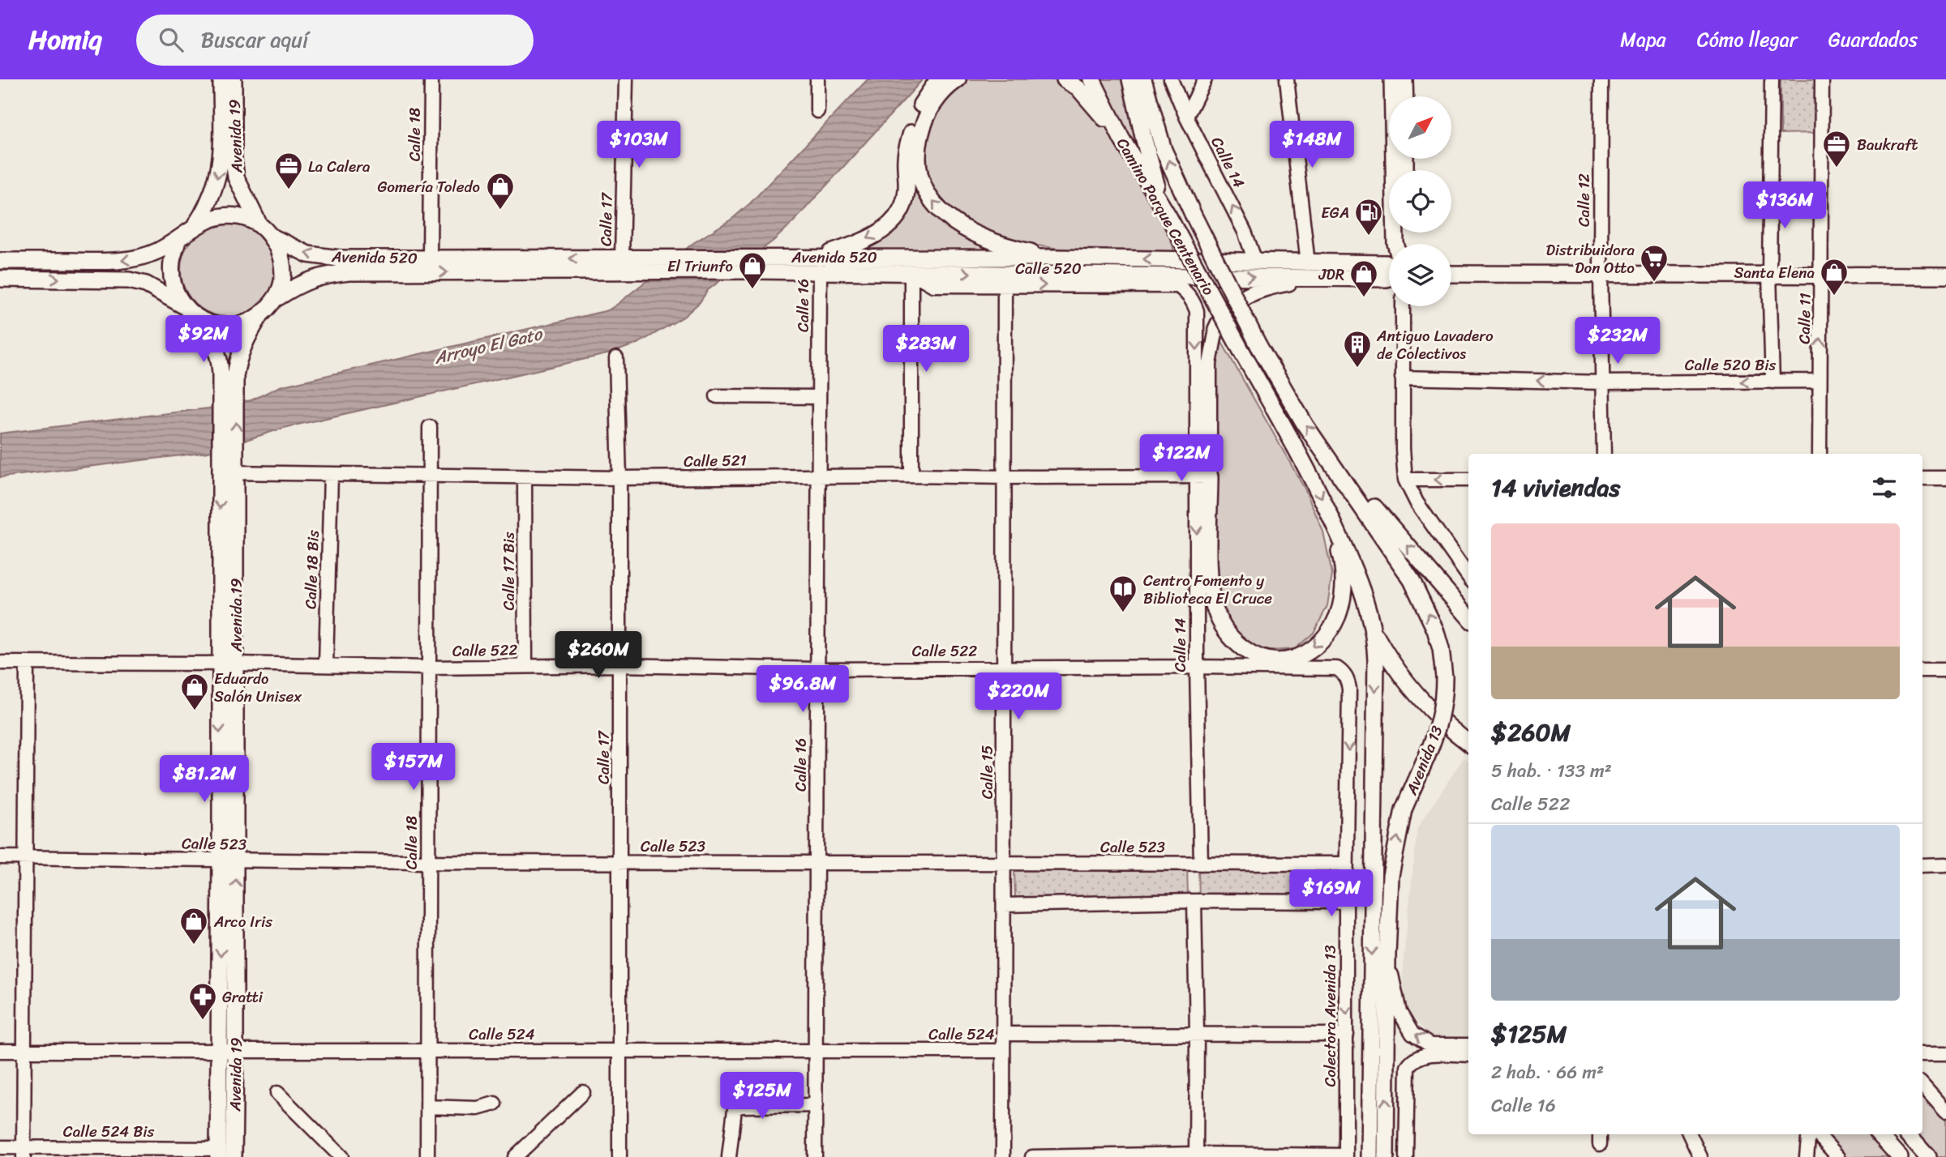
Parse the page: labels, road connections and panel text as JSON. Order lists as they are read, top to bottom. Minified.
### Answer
{"streets":{"main road":["Avenida 19","Camino Parque Centenario","Avenida 520","Avenida 13"],"street":["Calle 18","Calle 14","Calle 12","Calle 17","Calle 520","Calle 16","Calle 11","Calle 520 Bis","Calle 521","Calle 18 Bis","Calle 17 Bis","Calle 522","Calle 15","Calle 523","Colectora Avenida 13","Calle 524","Calle 524 Bis"]},"crossings":[["Calle 18","Avenida 520"],["Calle 18","Calle 521"],["Calle 18","Calle 522"],["Calle 18","Calle 523"],["Calle 18","Calle 524"],["Avenida 19","Avenida 520"],["Avenida 19","Calle 521"],["Avenida 19","Calle 522"],["Avenida 19","Calle 523"],["Avenida 19","Calle 524"],["Avenida 19","Calle 524 Bis"],["Calle 14","Avenida 520"],["Calle 14","Calle 520"],["Calle 14","Calle 521"],["Calle 14","Calle 522"],["Calle 14","Calle 523"],["Calle 12","Calle 520 Bis"],["Camino Parque Centenario","Avenida 13"],["Calle 17","Avenida 520"],["Calle 17","Calle 521"],["Calle 17","Calle 522"],["Calle 17","Calle 523"],["Calle 17","Calle 524"],["Avenida 520","Calle 520"],["Avenida 520","Calle 16"],["Calle 520","Calle 15"],["Calle 16","Calle 521"],["Calle 16","Calle 522"],["Calle 16","Calle 523"],["Calle 16","Calle 524"],["Calle 11","Calle 520 Bis"],["Calle 521","Calle 18 Bis"],["Calle 521","Calle 17 Bis"],["Calle 521","Calle 15"],["Calle 18 Bis","Calle 522"],["Calle 17 Bis","Calle 522"],["Calle 522","Calle 15"],["Calle 522","Colectora Avenida 13"],["Calle 15","Calle 523"],["Calle 15","Calle 524"],["Calle 523","Colectora Avenida 13"],["Colectora Avenida 13","Calle 524"]],"one_way":["Calle 520","Calle 520 Bis","Colectora Avenida 13"],"water":["Arroyo El Gato"],"places":{"office":["Baukraft","La Calera"],"shop":["Gomería Toledo","El Triunfo","Santa Elena","JDR","Eduardo Salón Unisex","Arco Iris"],"fuel station":["EGA"],"supermarket":["Distribuidora Don Otto"],"building":["Antiguo Lavadero de Colectivos"],"library":["Centro Fomento y Biblioteca El Cruce"],"pharmacy":["Gratti"]},"north":"top right","page":{"header":"Homiq","search":"Buscar aquí","nav":["Mapa","Cómo llegar","Guardados"],"price":["$103M","$148M","$136M","$92M","$232M","$283M","$122M","$260M","$96.8M","$220M","$157M","$81.2M","$169M","$125M"],"heading":"14 viviendas","list":[{"name":"$260M","note":"5 hab. · 133 m² · Calle 522"},{"name":"$125M","note":"2 hab. · 66 m² · Calle 16"}]}}
